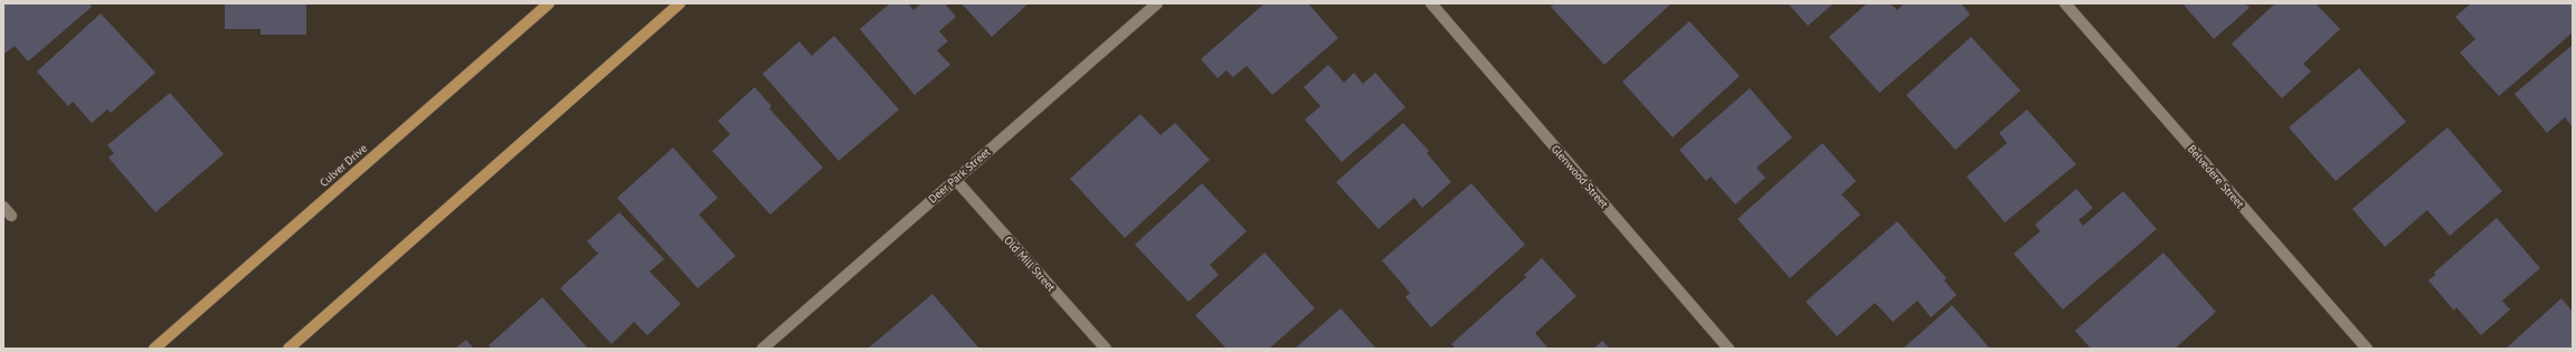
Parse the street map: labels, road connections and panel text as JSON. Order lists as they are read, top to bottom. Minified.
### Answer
{"streets":{"main road":["Culver Drive"],"street":["Deer Park Street","Glenwood Street","Belvedere Street","Old Mill Street"]},"crossings":[["Deer Park Street","Old Mill Street"]]}
